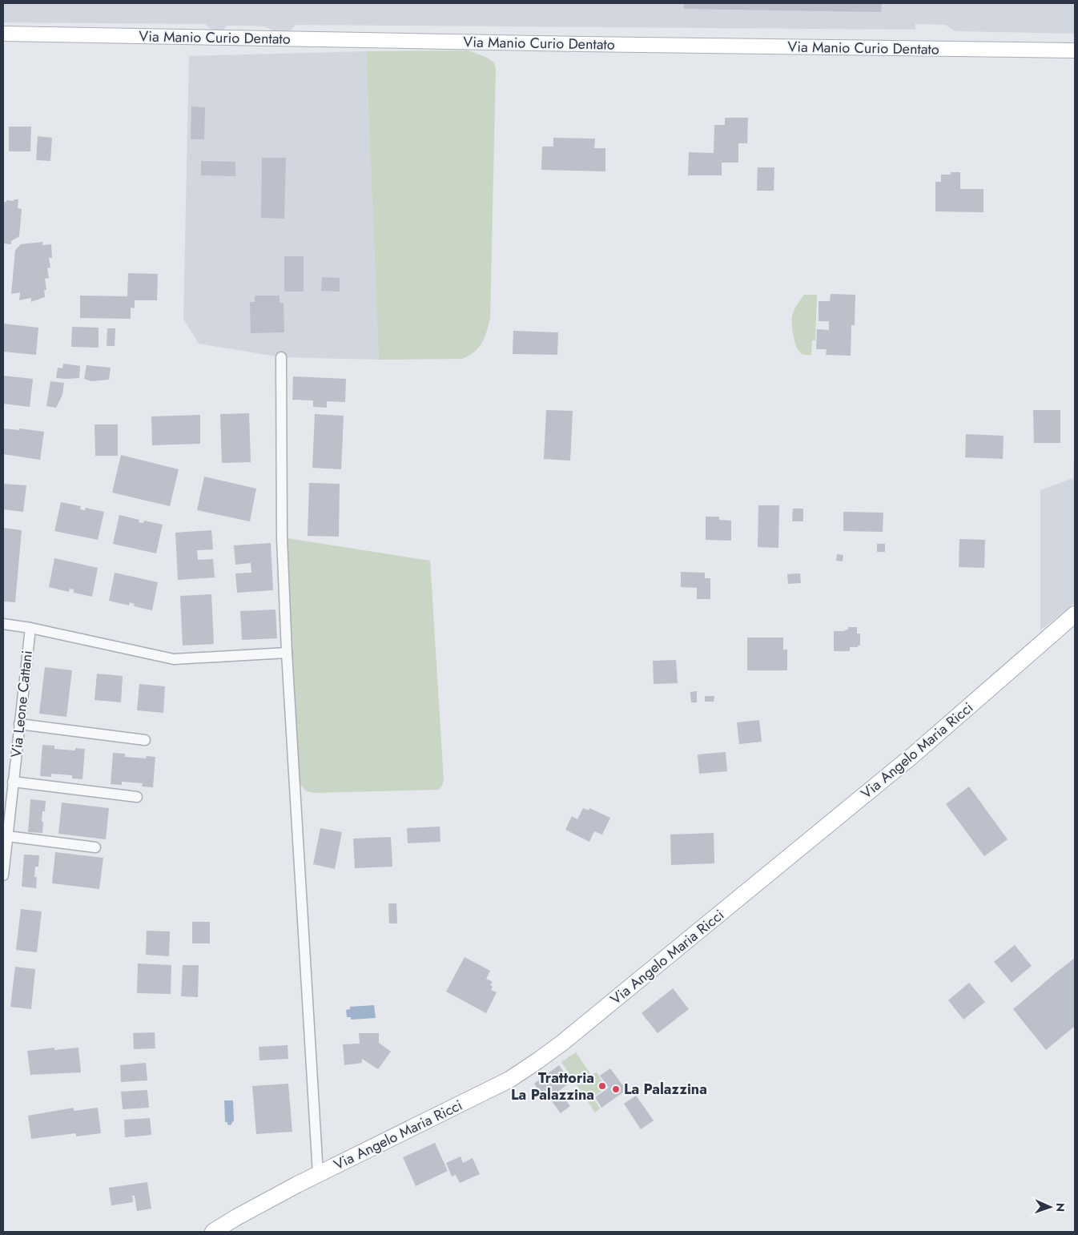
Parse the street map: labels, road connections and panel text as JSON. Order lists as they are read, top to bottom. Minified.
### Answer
{"streets":{"main road":["Via Manio Curio Dentato","Via Angelo Maria Ricci"],"street":["Via Leone Cattani"]},"places":["Trattoria La Palazzina","La Palazzina"],"north":"right"}
